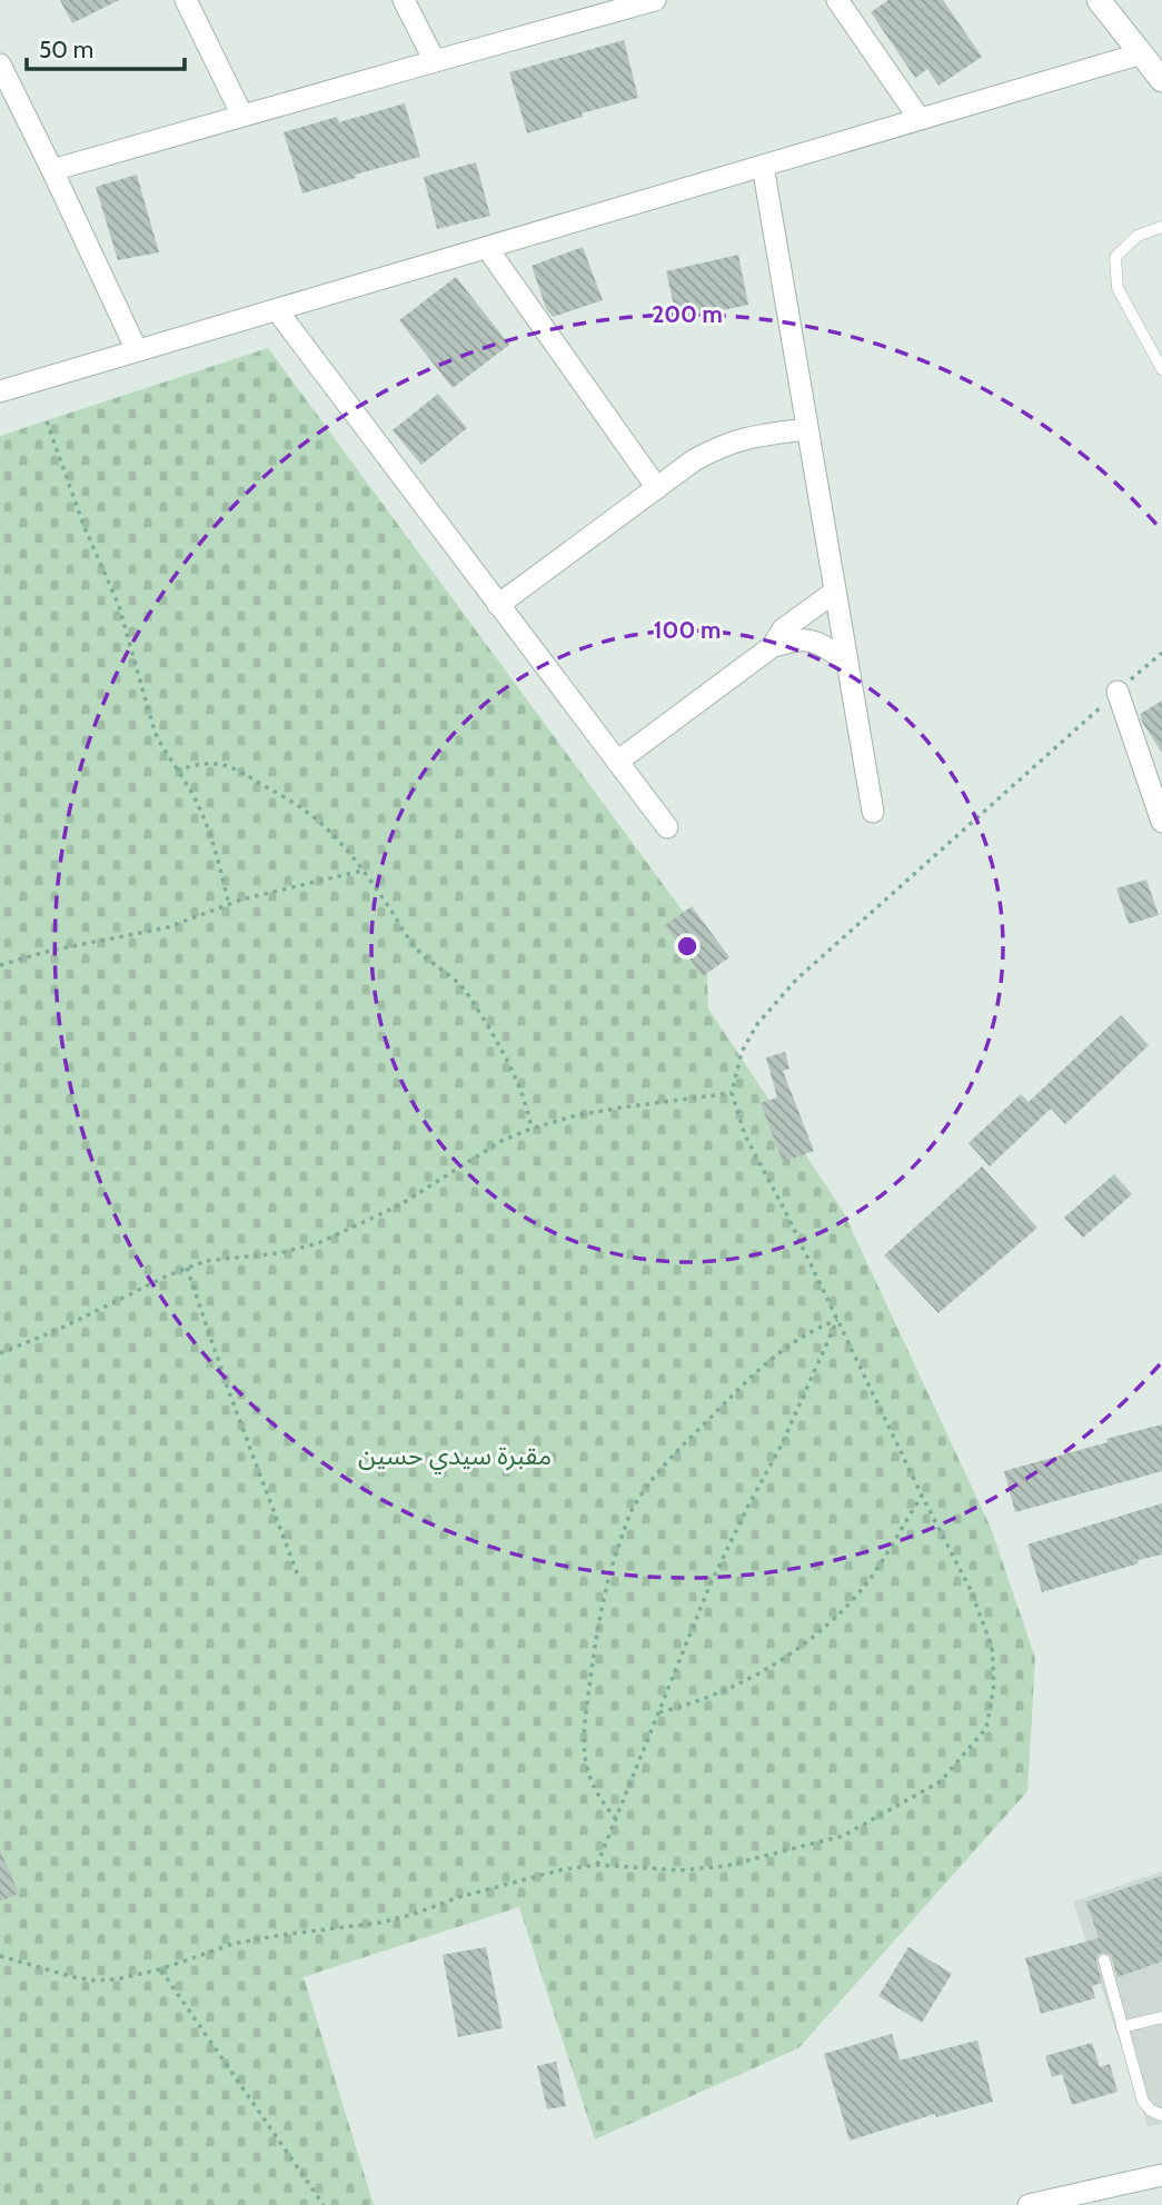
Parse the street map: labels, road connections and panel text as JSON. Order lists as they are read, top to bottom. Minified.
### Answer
{"parks":["مقبرة سيدي حسين"],"scale_bar":"50 m","rings":["200 m","100 m"]}
